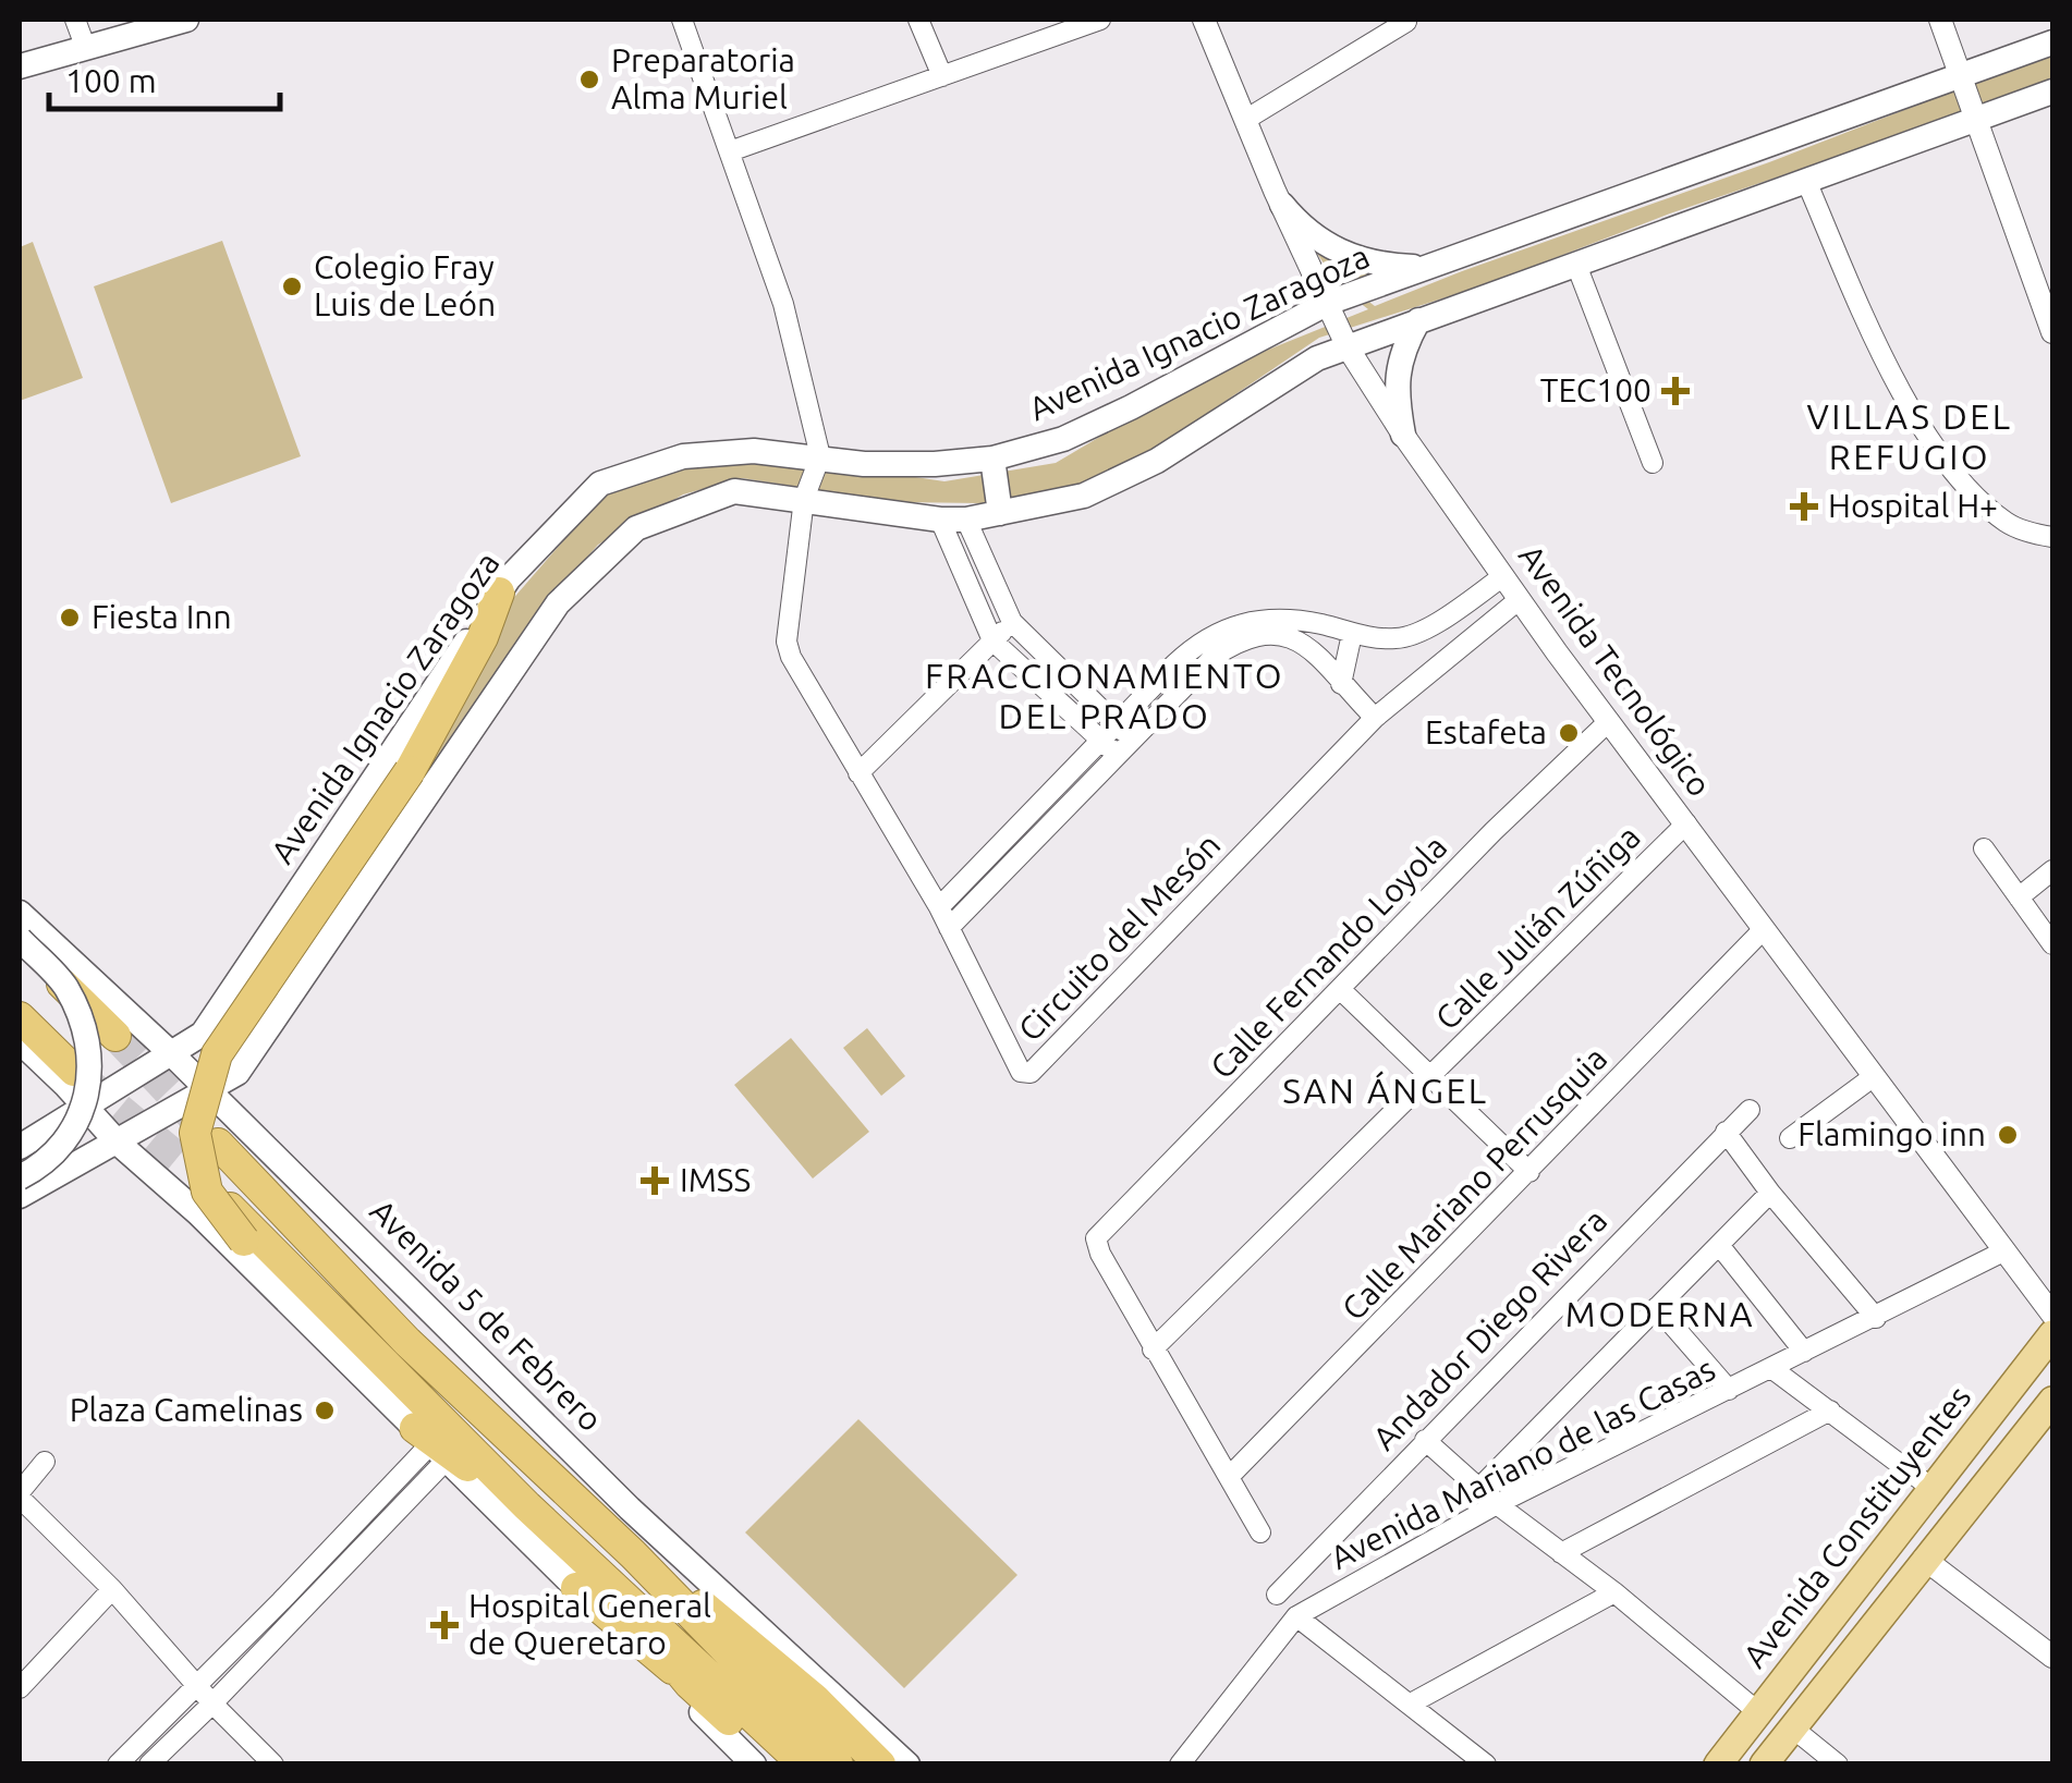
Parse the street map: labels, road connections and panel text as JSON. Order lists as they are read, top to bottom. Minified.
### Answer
{"streets":{"highway":["Avenida 5 de Febrero"],"main road":["Avenida Ignacio Zaragoza","Avenida Constituyentes"],"street":["Avenida Tecnológico","Calle Julián Zúñiga","Circuito del Mesón","Calle Fernando Loyola","Calle Mariano Perrusquia","Andador Diego Rivera","Avenida Mariano de las Casas"]},"crossings":[["Avenida Ignacio Zaragoza","Avenida Tecnológico"],["Avenida Ignacio Zaragoza","Circuito del Mesón"],["Avenida Ignacio Zaragoza","Avenida 5 de Febrero"],["Avenida Tecnológico","Calle Julián Zúñiga"],["Avenida Tecnológico","Circuito del Mesón"],["Avenida Tecnológico","Calle Fernando Loyola"],["Avenida Tecnológico","Calle Mariano Perrusquia"],["Avenida Tecnológico","Avenida Mariano de las Casas"],["Calle Julián Zúñiga","Calle Fernando Loyola"]],"districts":["VILLAS DEL REFUGIO","FRACCIONAMIENTO DEL PRADO","SAN ÁNGEL","MODERNA"],"places":{"other":["Preparatoria Alma Muriel","Colegio Fray Luis de León","Fiesta Inn","Estafeta","Flamingo inn","Plaza Camelinas"],"health":["TEC100","Hospital H+","IMSS","Hospital General de Queretaro"]},"scale_bar":"100 m"}
